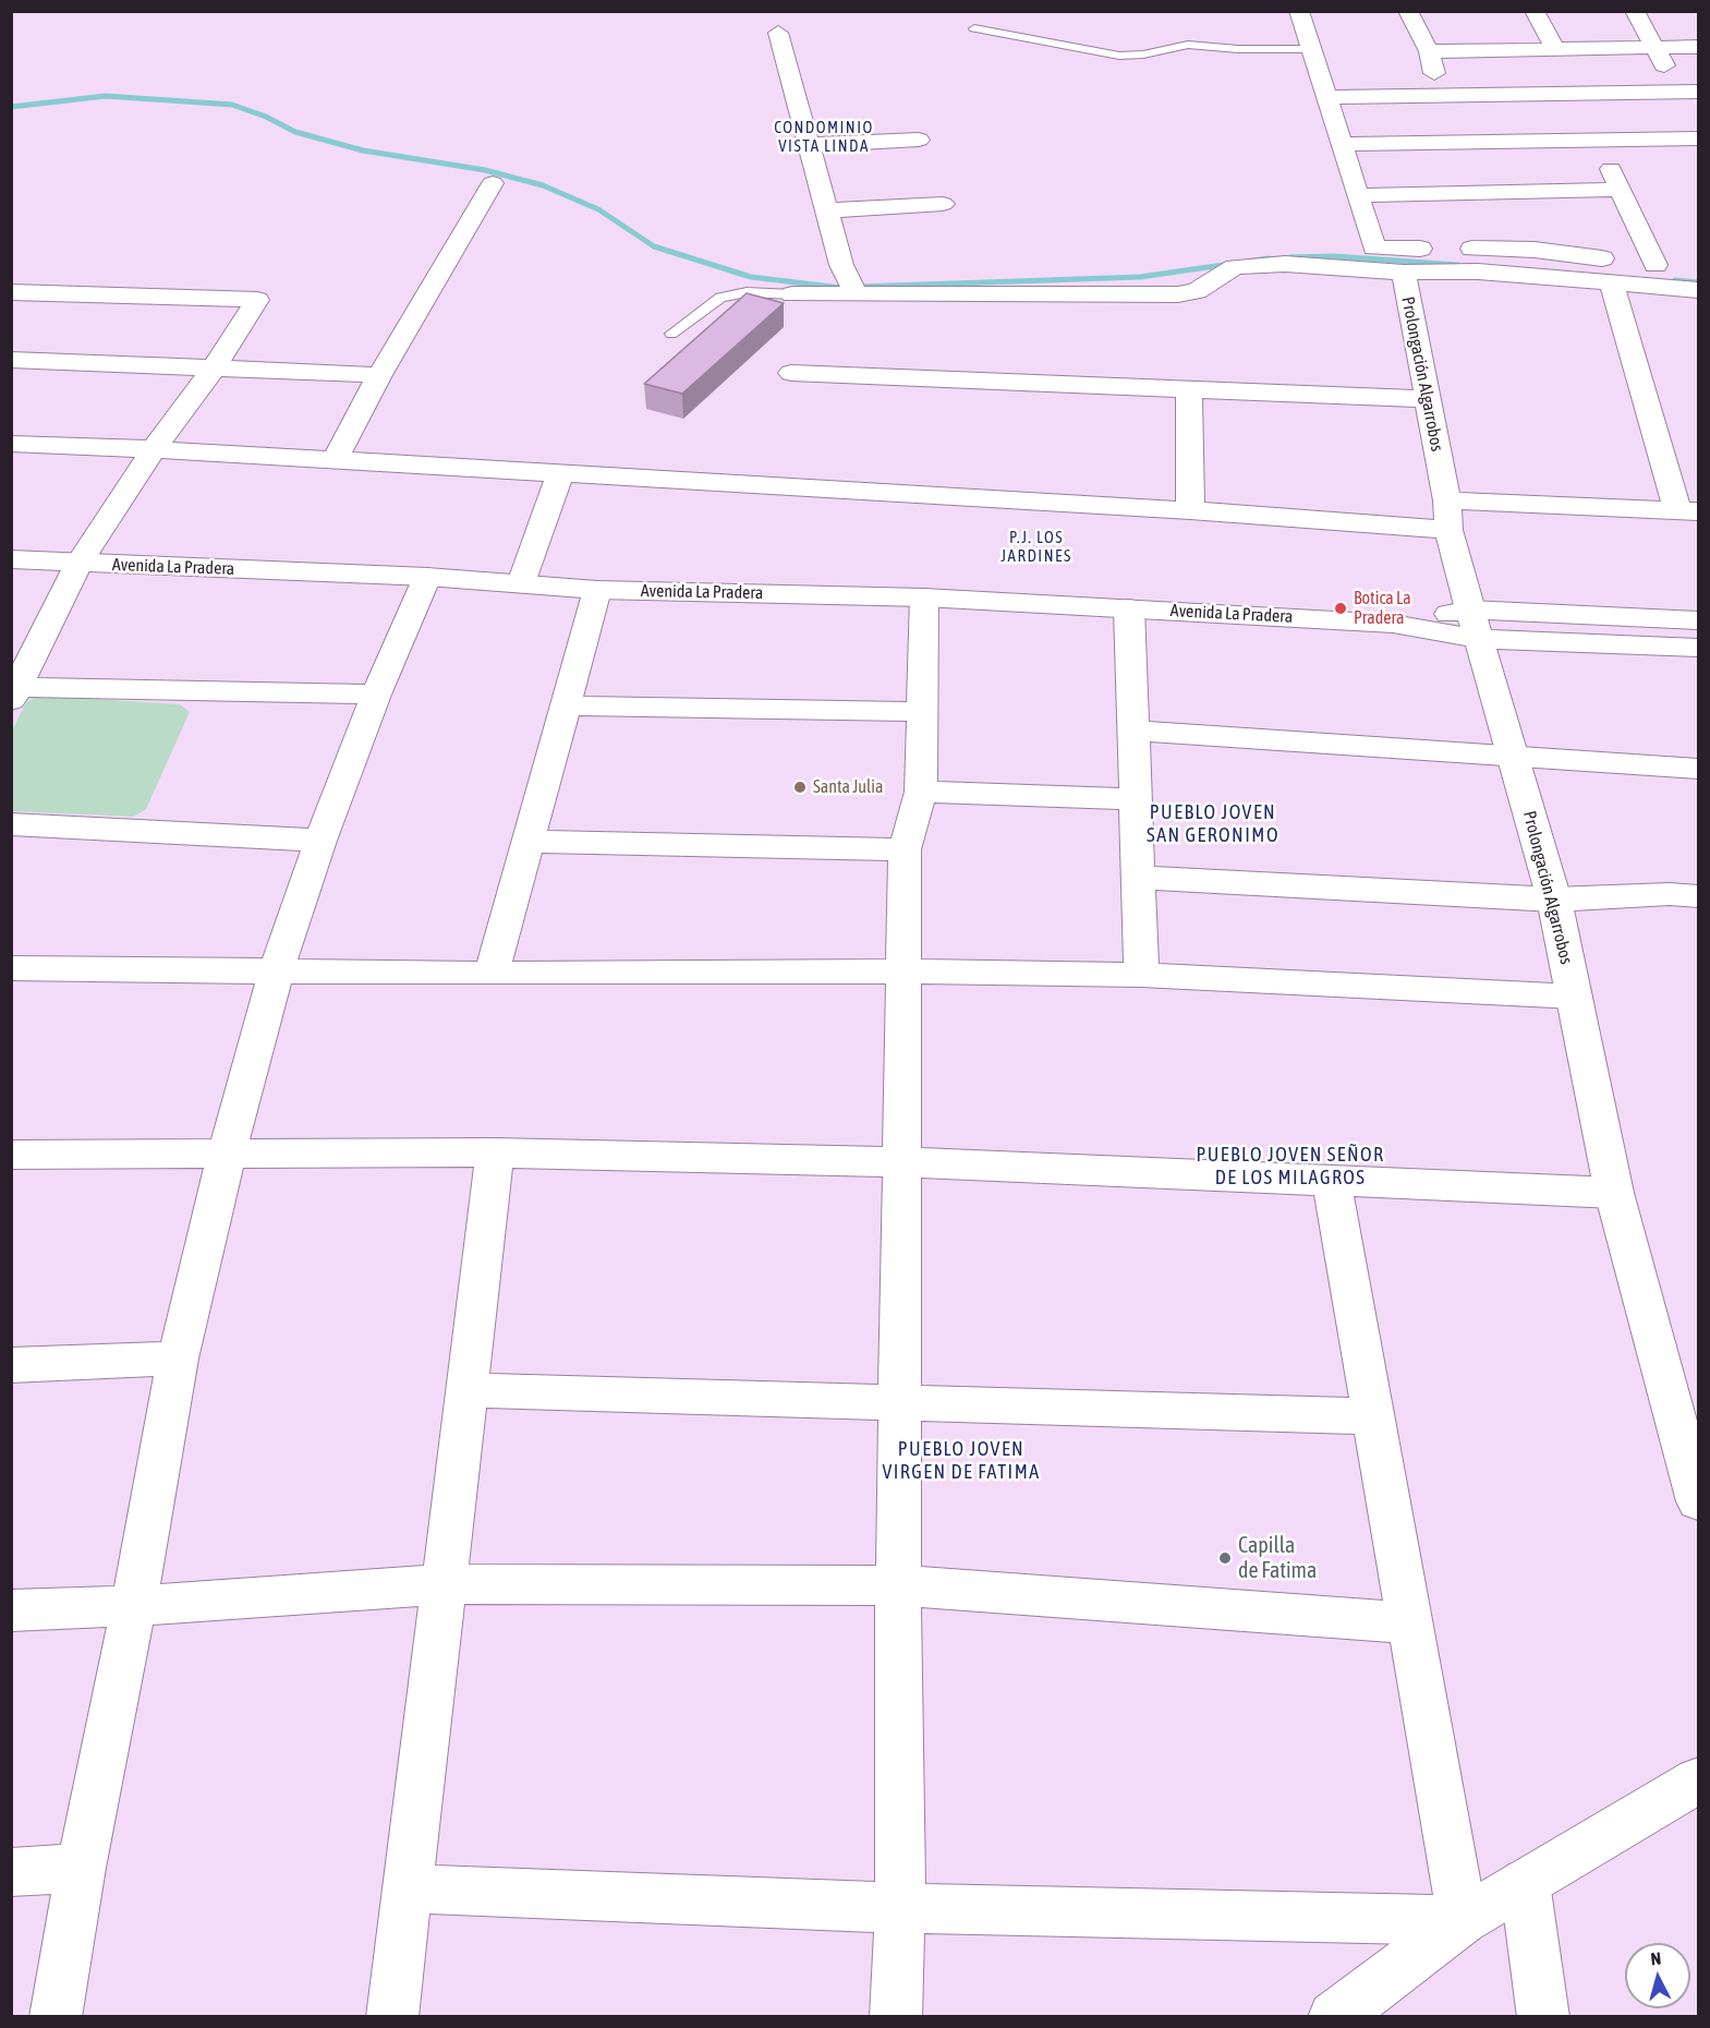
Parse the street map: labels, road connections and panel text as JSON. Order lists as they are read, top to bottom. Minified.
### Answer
{"streets":{"street":["Prolongación Algarrobos","Avenida La Pradera"]},"crossings":[["Prolongación Algarrobos","Avenida La Pradera"]],"districts":["CONDOMINIO VISTA LINDA","P.J. LOS JARDINES","PUEBLO JOVEN SAN GERONIMO","PUEBLO JOVEN SEÑOR DE LOS MILAGROS","PUEBLO JOVEN VIRGEN DE FATIMA"],"places":["Botica La Pradera","Santa Julia","Capilla de Fatima"],"north":"top"}
